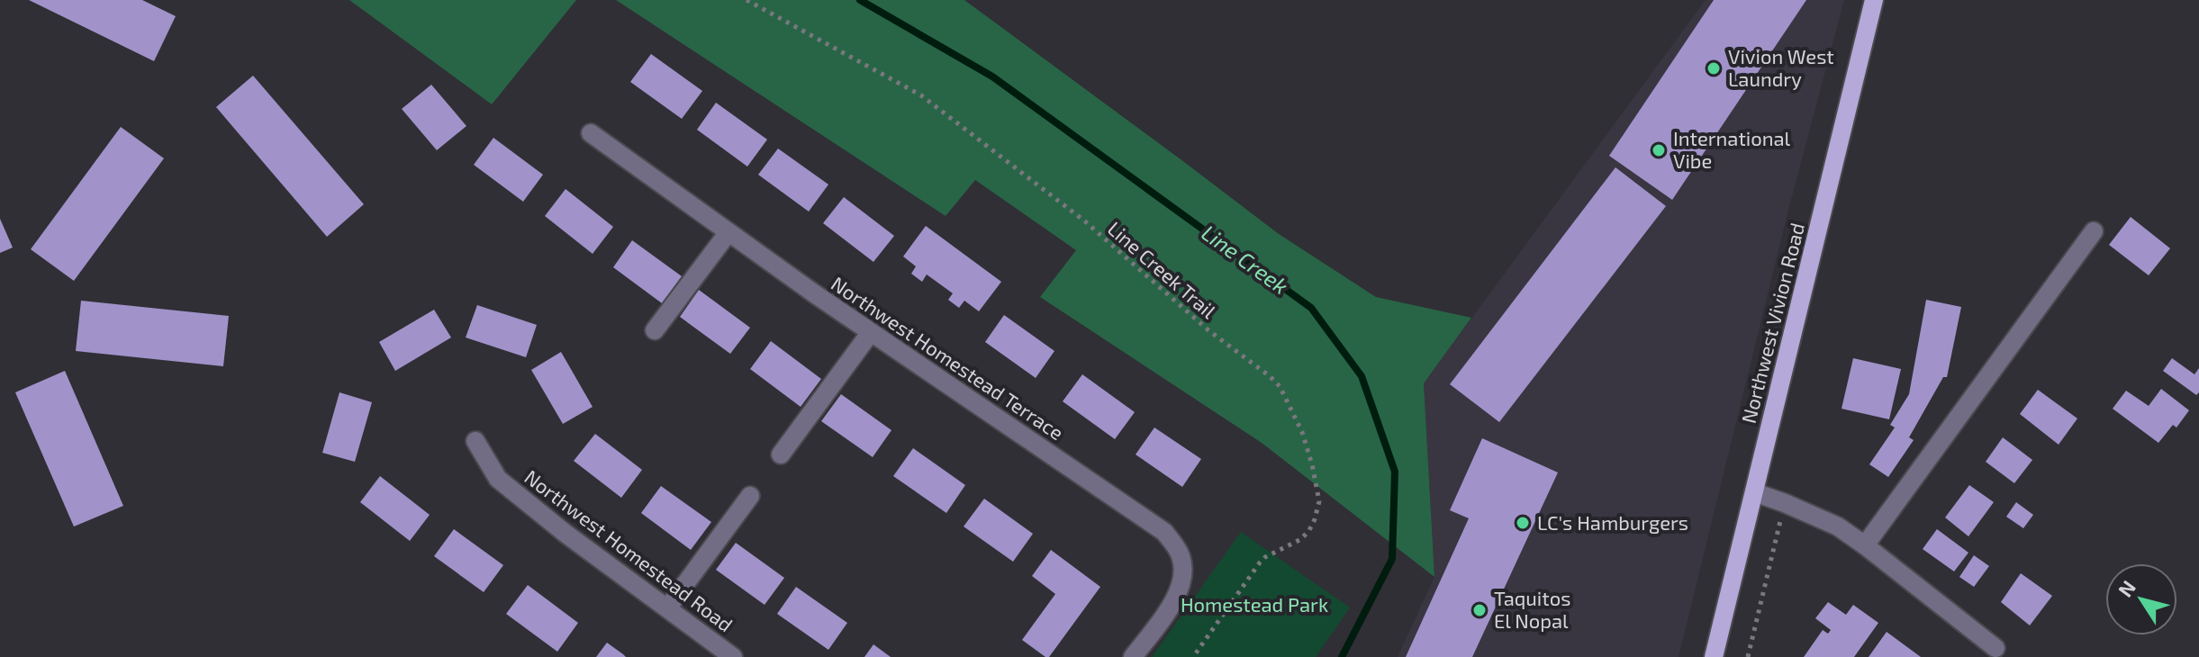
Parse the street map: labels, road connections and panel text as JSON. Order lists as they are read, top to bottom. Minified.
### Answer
{"streets":{"main road":["Northwest Vivion Road"],"street":["Northwest Homestead Terrace","Northwest Homestead Road"],"path":["Line Creek Trail"]},"water":["Line Creek"],"parks":["Homestead Park"],"places":["Vivion West Laundry","International Vibe","LC's Hamburgers","Taquitos El Nopal"],"north":"top left"}
